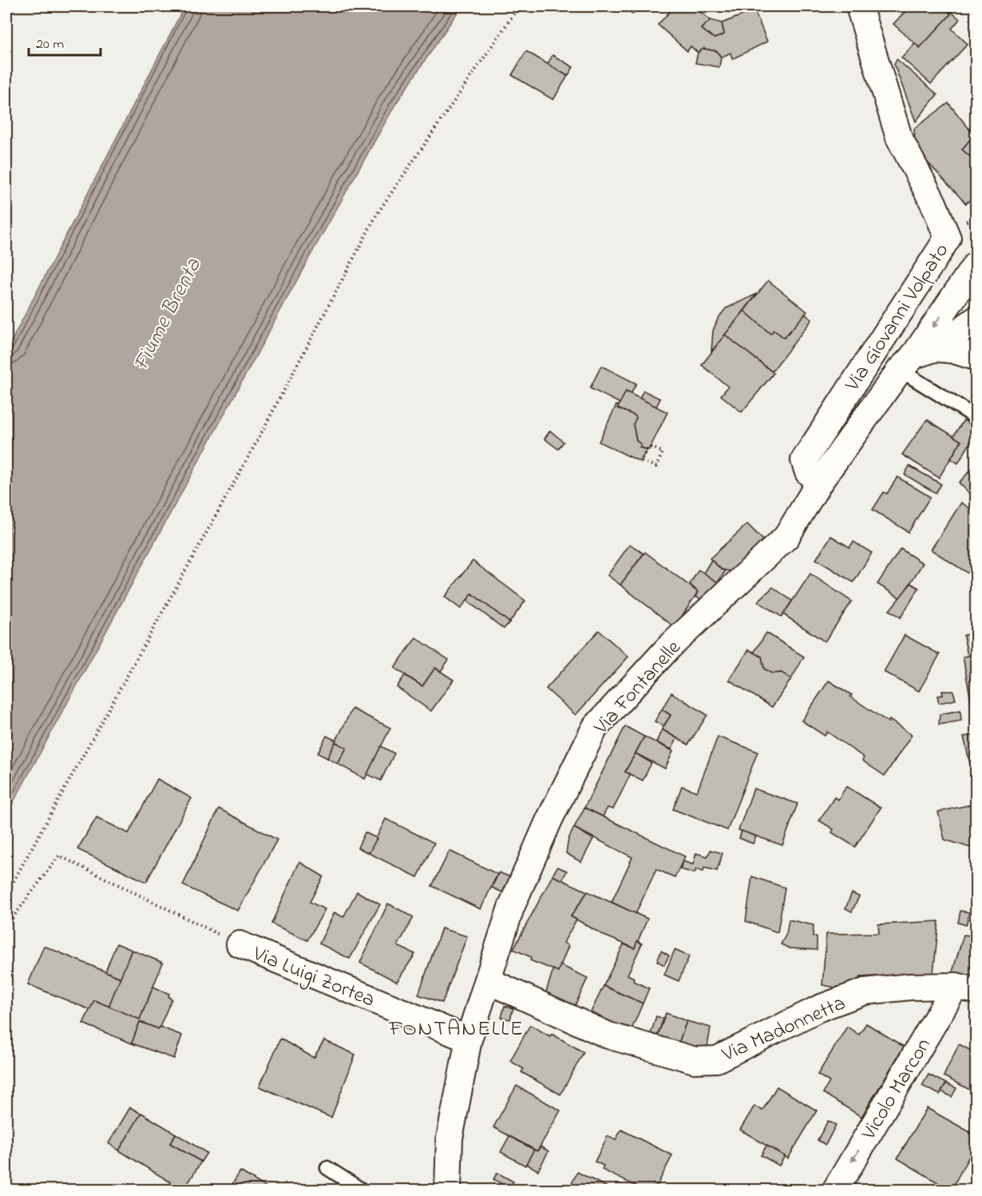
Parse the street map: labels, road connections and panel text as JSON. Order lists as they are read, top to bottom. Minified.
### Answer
{"streets":{"street":["Via Giovanni Volpato","Via Fontanelle","Via Luigi Zortea","Via Madonnetta","Vicolo Marcon"]},"crossings":[["Via Giovanni Volpato","Via Fontanelle"],["Via Fontanelle","Via Luigi Zortea"],["Via Fontanelle","Via Madonnetta"],["Via Madonnetta","Vicolo Marcon"]],"one_way":["Vicolo Marcon"],"districts":["FONTANELLE"],"water":["Fiume Brenta"],"scale_bar":"20 m"}
